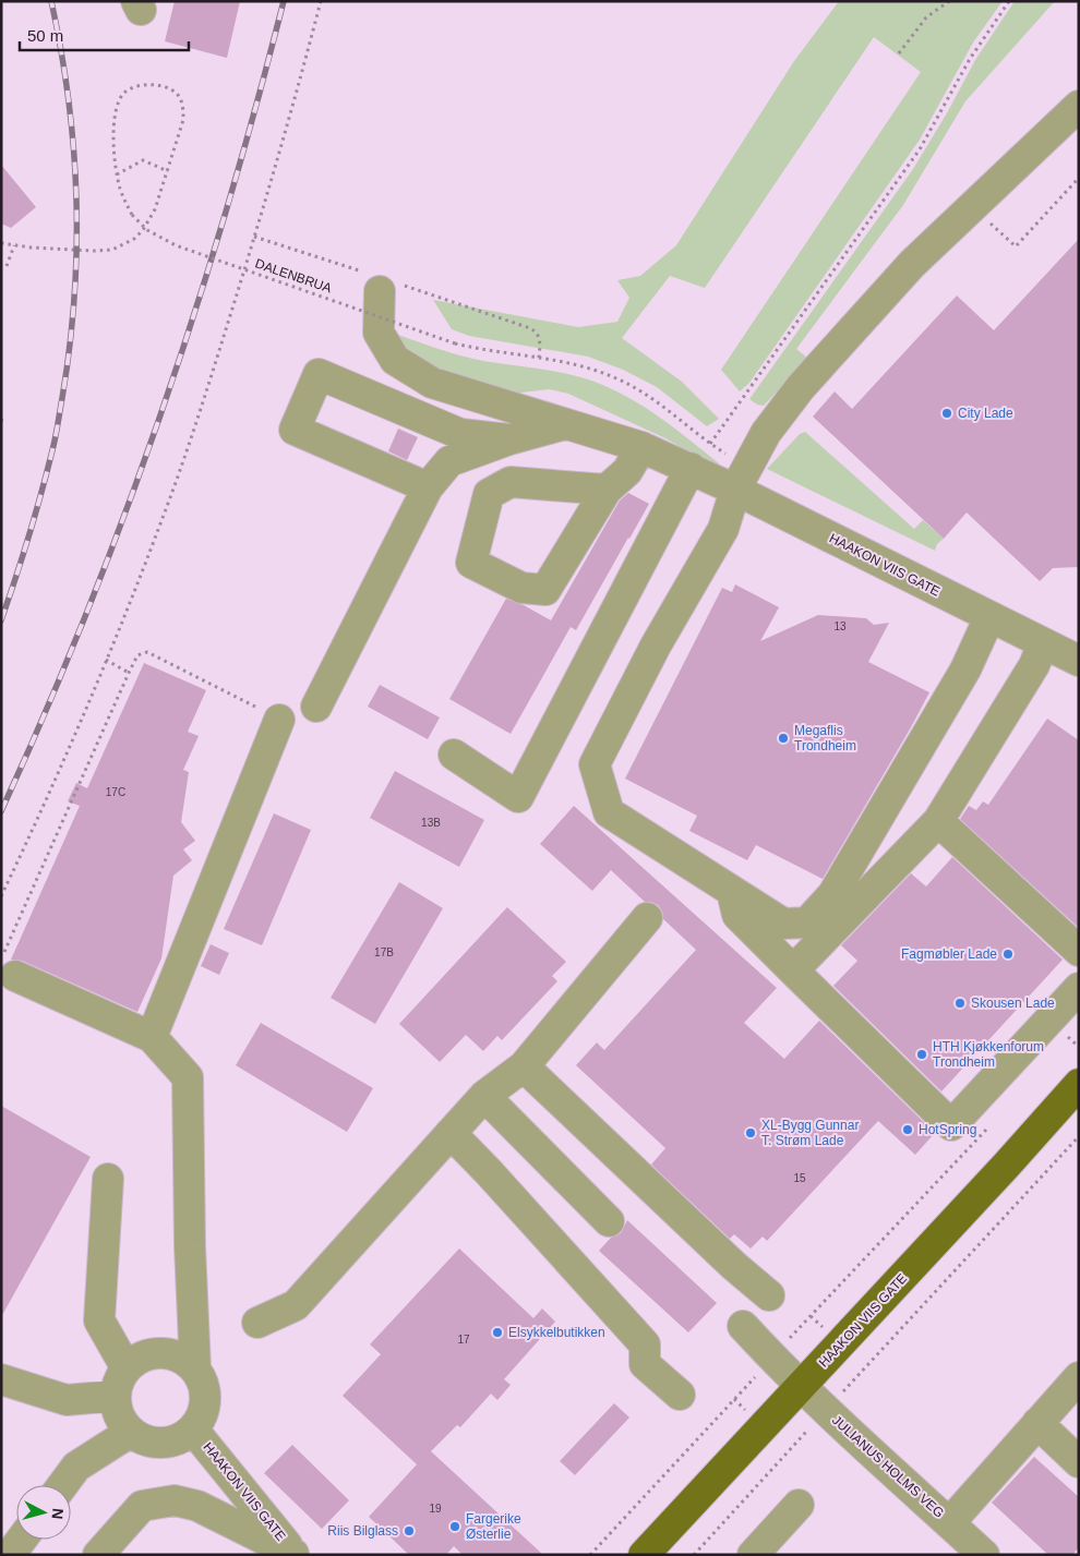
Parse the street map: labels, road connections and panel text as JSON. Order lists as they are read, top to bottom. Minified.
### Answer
{"streets":{"main road":["HAAKON VIIS GATE"],"street":["JULIANUS HOLMS VEG"],"path":["DALENBRUA"]},"crossings":[["HAAKON VIIS GATE","JULIANUS HOLMS VEG"]],"places":["City Lade","Megaflis Trondheim","Fagmøbler Lade","Skousen Lade","HTH Kjøkkenforum Trondheim","HotSpring","XL-Bygg Gunnar T. Strøm Lade","Elsykkelbutikken","Fargerike Østerlie","Riis Bilglass"],"house_numbers":["13","17C","13B","17B","15","17","19"],"scale_bar":"50 m","north":"right"}
